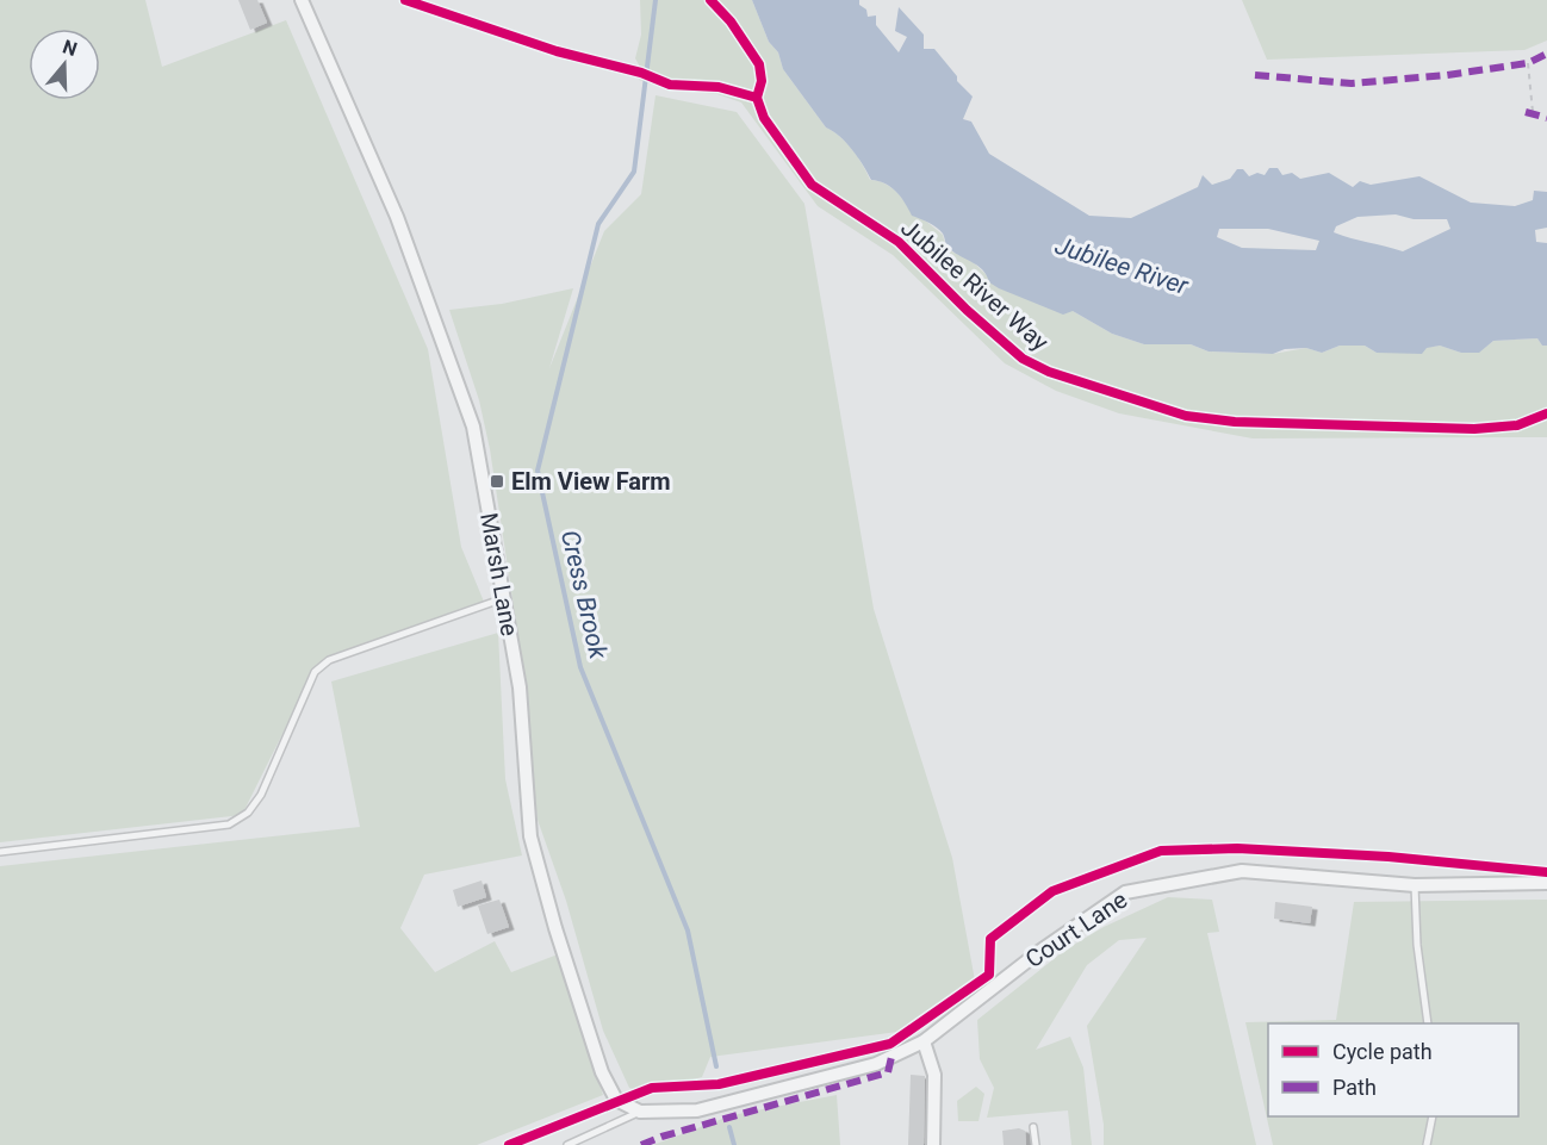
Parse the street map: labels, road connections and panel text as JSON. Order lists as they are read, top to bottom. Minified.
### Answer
{"streets":{"street":["Marsh Lane","Court Lane"],"cycle path":["Jubilee River Way"]},"crossings":[["Marsh Lane","Court Lane"]],"water":["Jubilee River","Cress Brook"],"places":{"transit":["Elm View Farm"]},"legend":["Cycle path","Path"],"north":"top"}
